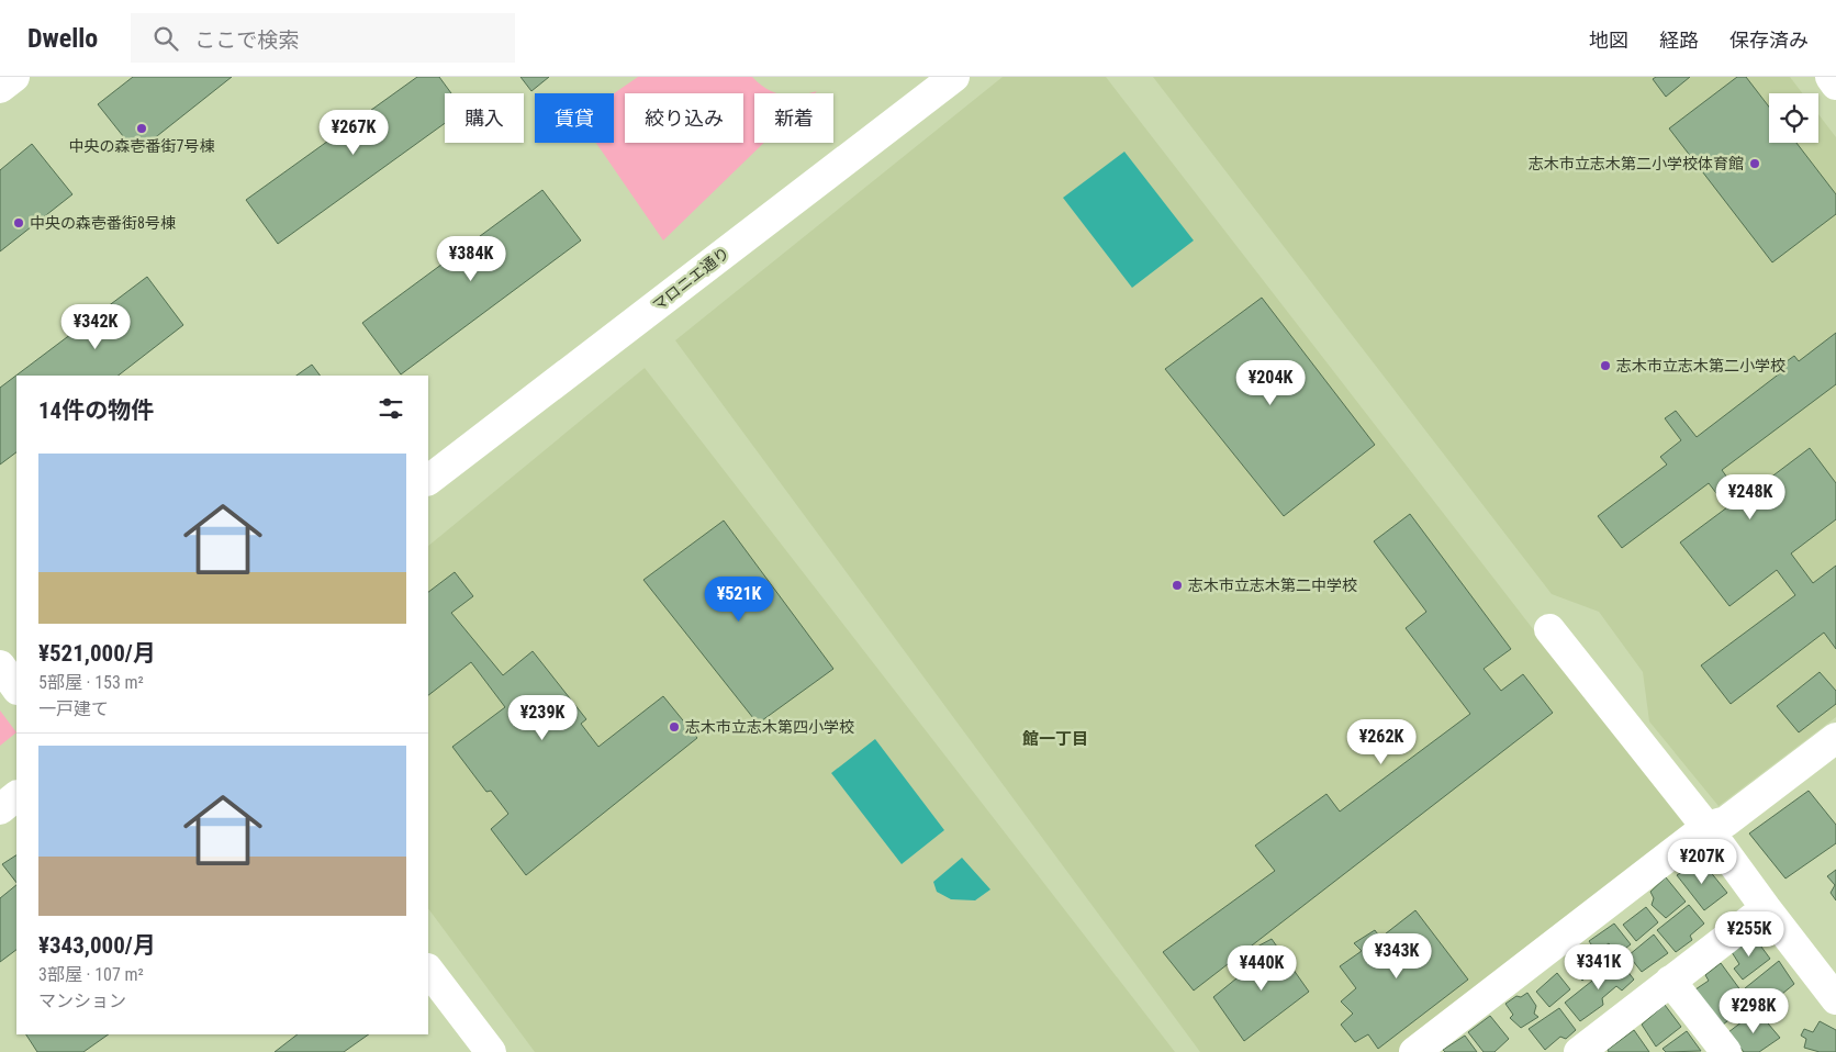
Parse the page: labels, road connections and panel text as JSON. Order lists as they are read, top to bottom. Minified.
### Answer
{"streets":{"street":["マロニエ通り"]},"districts":["館一丁目"],"places":["中央の森壱番街7号棟","志木市立志木第二小学校体育館","中央の森壱番街8号棟","志木市立志木第二小学校","志木市立志木第二中学校","志木市立志木第四小学校"],"page":{"header":"Dwello","search":"ここで検索","nav":["地図","経路","保存済み"],"chip":["購入","賃貸","絞り込み","新着"],"price":["¥267K","¥384K","¥342K","¥204K","¥248K","¥521K","¥239K","¥262K","¥207K","¥255K","¥343K","¥341K","¥440K","¥298K"],"heading":"14件の物件","list":[{"name":"¥521,000/月","note":"5部屋 · 153 m² · 一戸建て"},{"name":"¥343,000/月","note":"3部屋 · 107 m² · マンション"}]}}
